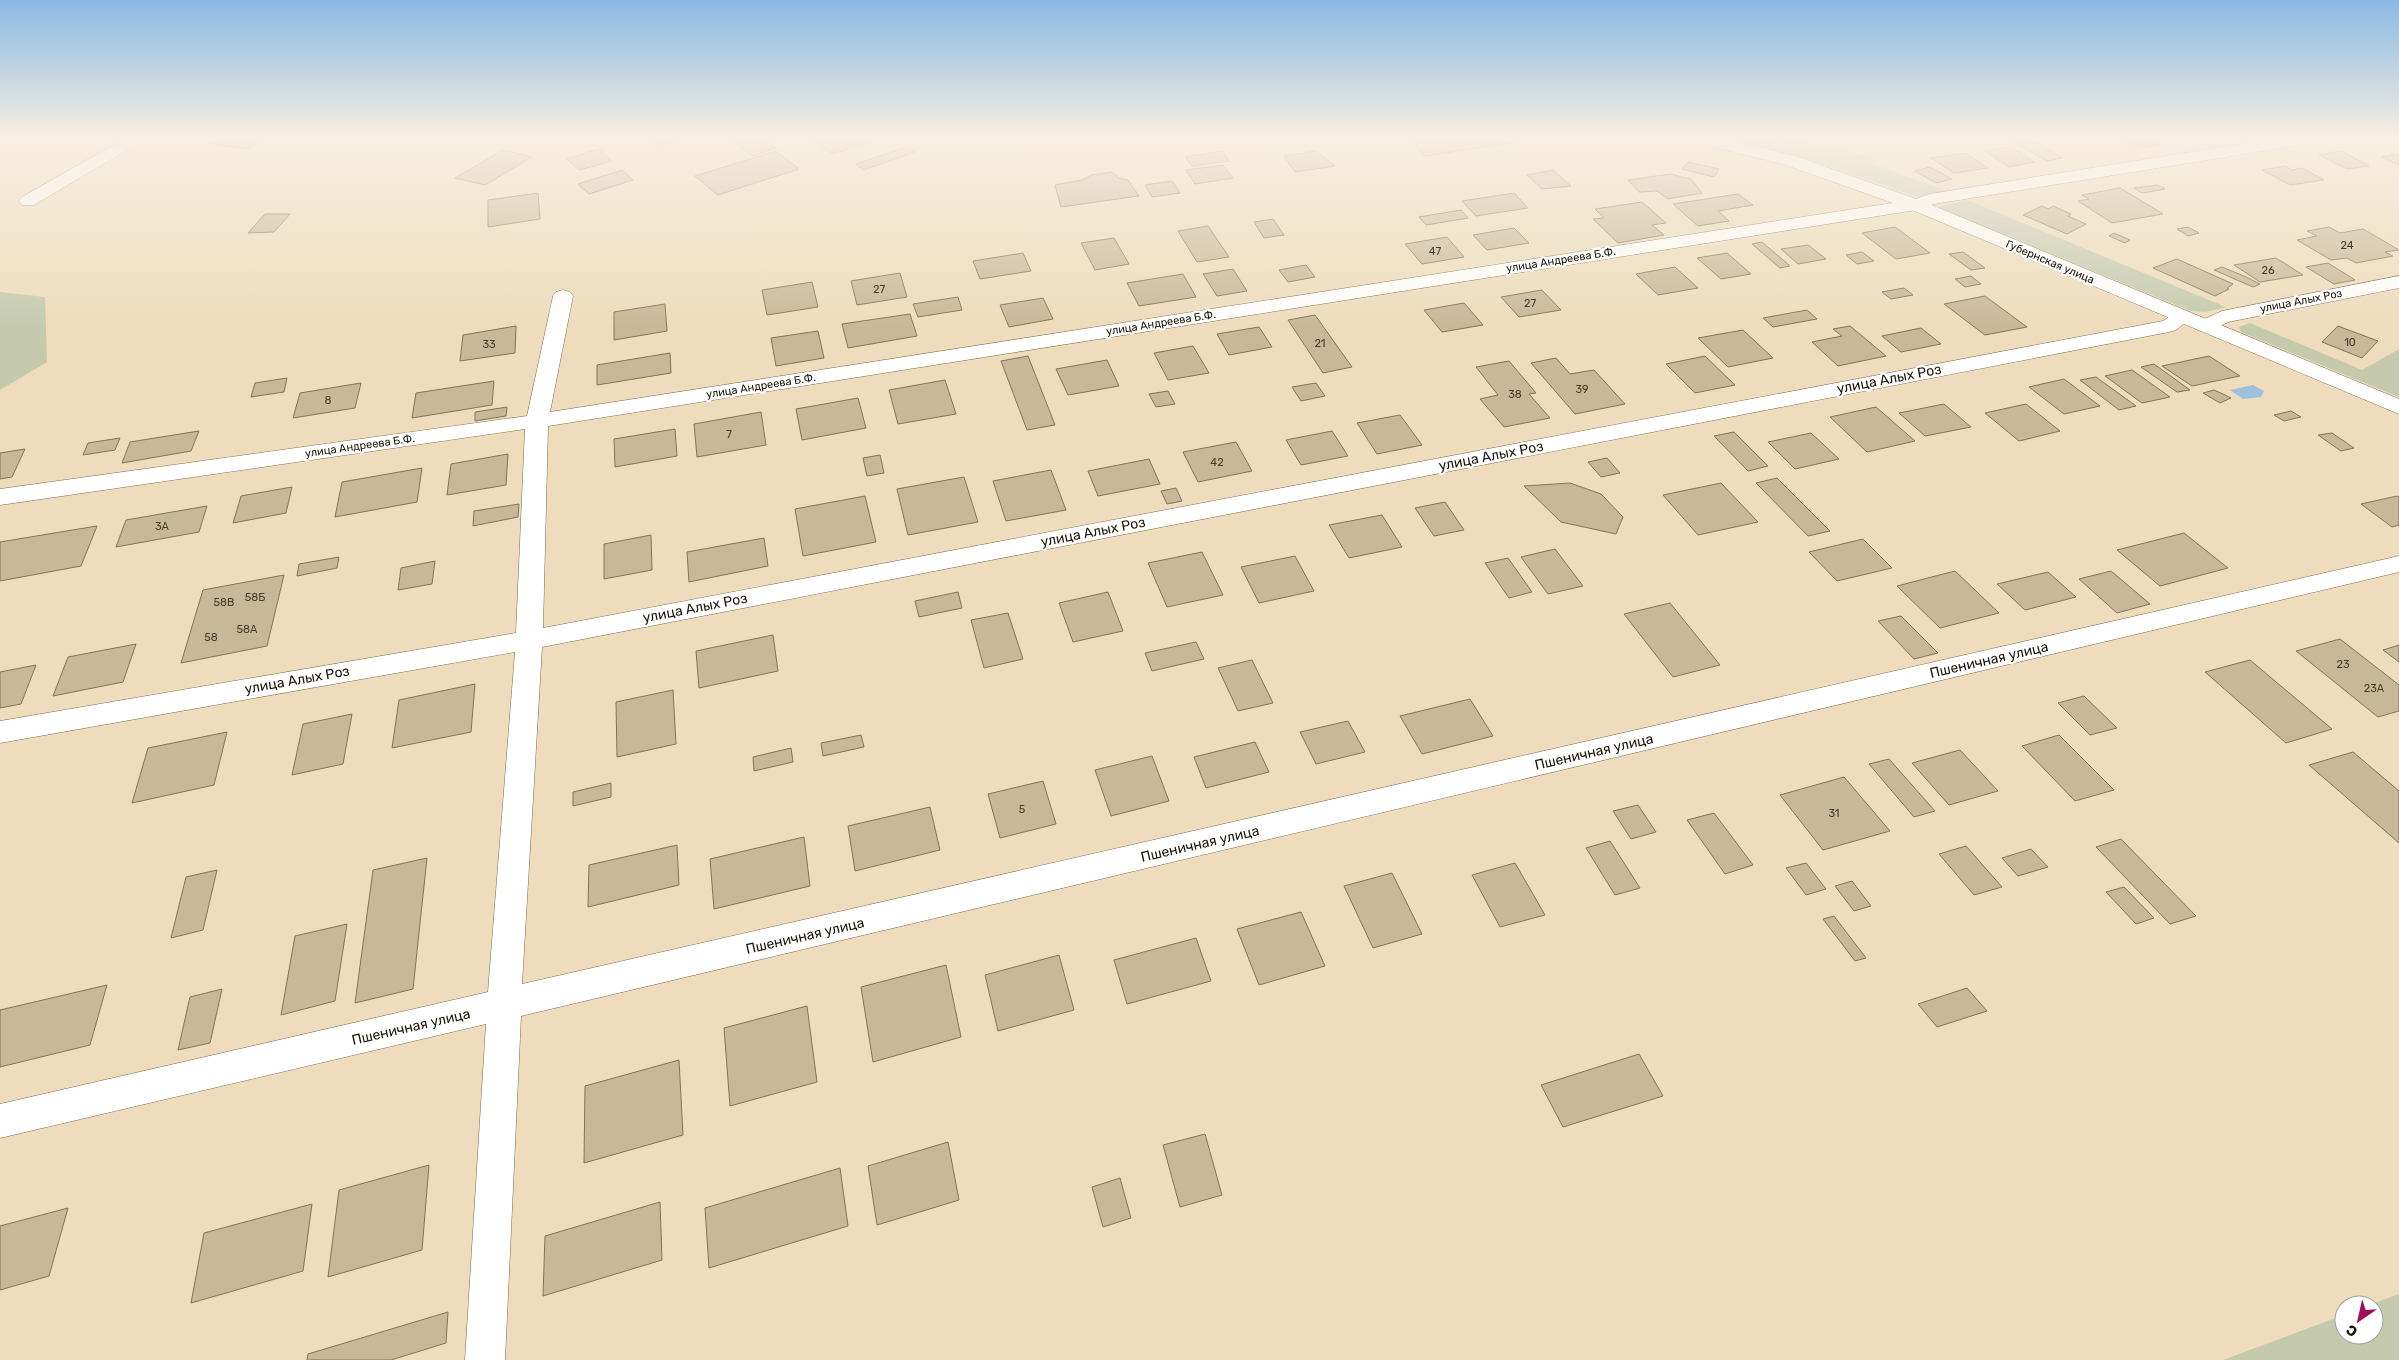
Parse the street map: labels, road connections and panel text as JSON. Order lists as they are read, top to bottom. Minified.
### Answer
{"streets":{"street":["улица Андреева Б.Ф.","Губернская улица","улица Алых Роз","Пшеничная улица"]},"crossings":[["улица Андреева Б.Ф.","Губернская улица"],["Губернская улица","улица Алых Роз"]],"house_numbers":["24","47","26","27","27","10","21","33","39","38","8","7","42","3А","58Б","58В","58А","58","23","23А","5","31"],"north":"bottom left"}
